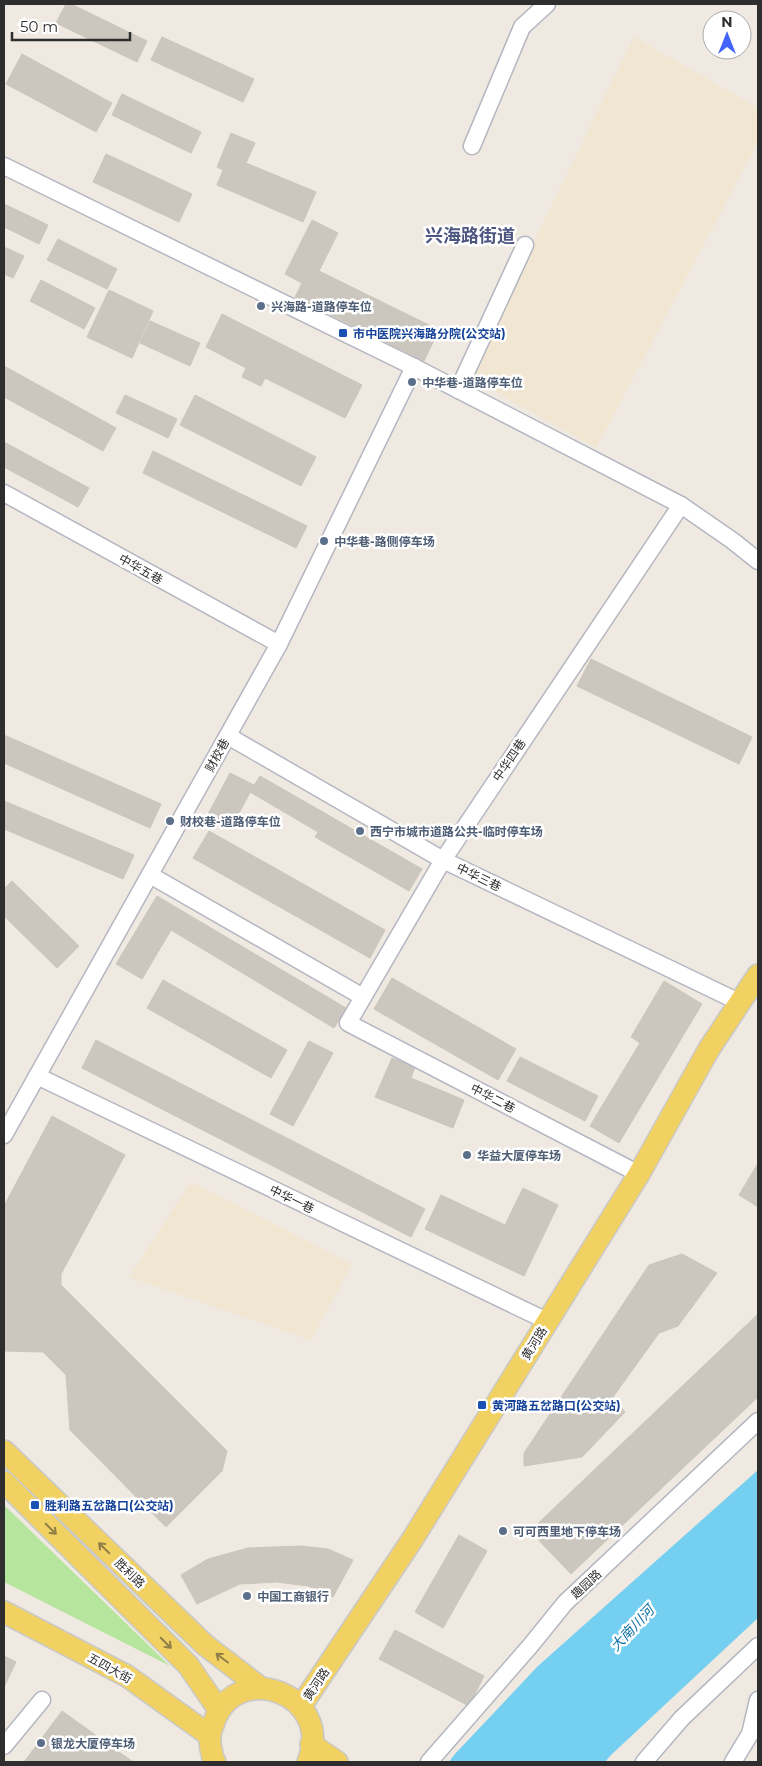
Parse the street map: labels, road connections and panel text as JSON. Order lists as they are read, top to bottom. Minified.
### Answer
{"streets":{"main road":["黄河路","胜利路","五四大街"],"street":["中华五巷","财校巷","中华四巷","中华三巷","中华二巷","中华一巷","趣园路"]},"crossings":[["中华五巷","财校巷"],["财校巷","中华三巷"],["财校巷","中华一巷"],["中华四巷","中华三巷"],["中华四巷","中华二巷"],["中华三巷","黄河路"],["中华二巷","黄河路"],["中华一巷","黄河路"]],"districts":["兴海路街道"],"water":["大南川河"],"places":{"other":["兴海路-道路停车位","中华巷-道路停车位","中华巷-路侧停车场","财校巷-道路停车位","西宁市城市道路公共-临时停车场","华益大厦停车场","可可西里地下停车场","中国工商银行","银龙大厦停车场"],"transit":["市中医院兴海路分院(公交站)","黄河路五岔路口(公交站)","胜利路五岔路口(公交站)"]},"scale_bar":"50 m","north":"top"}
